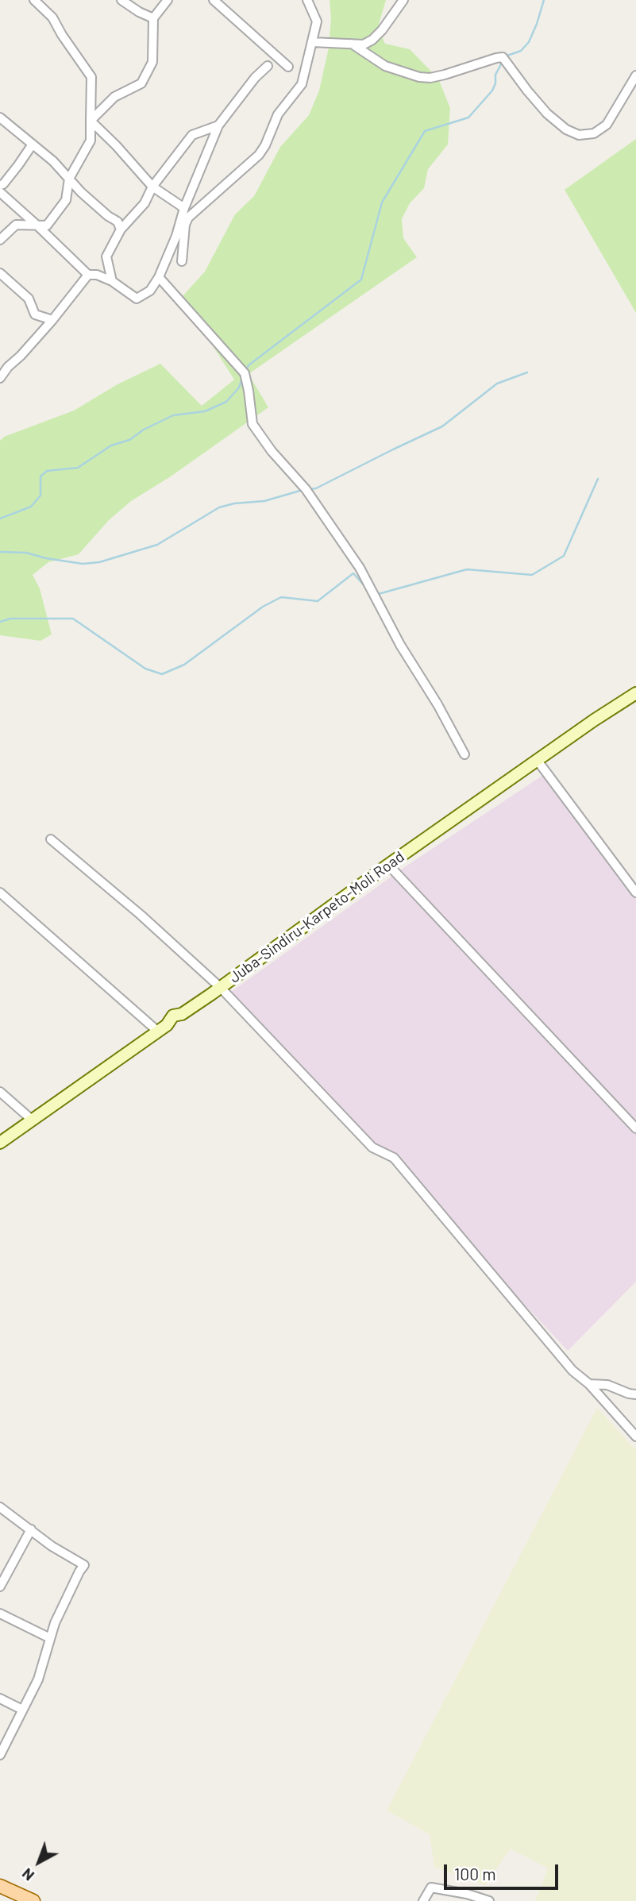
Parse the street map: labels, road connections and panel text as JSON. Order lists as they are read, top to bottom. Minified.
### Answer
{"streets":{"main road":["Juba-Sindiru-Karpeto-Moli Road"]},"scale_bar":"100 m","north":"bottom left"}
